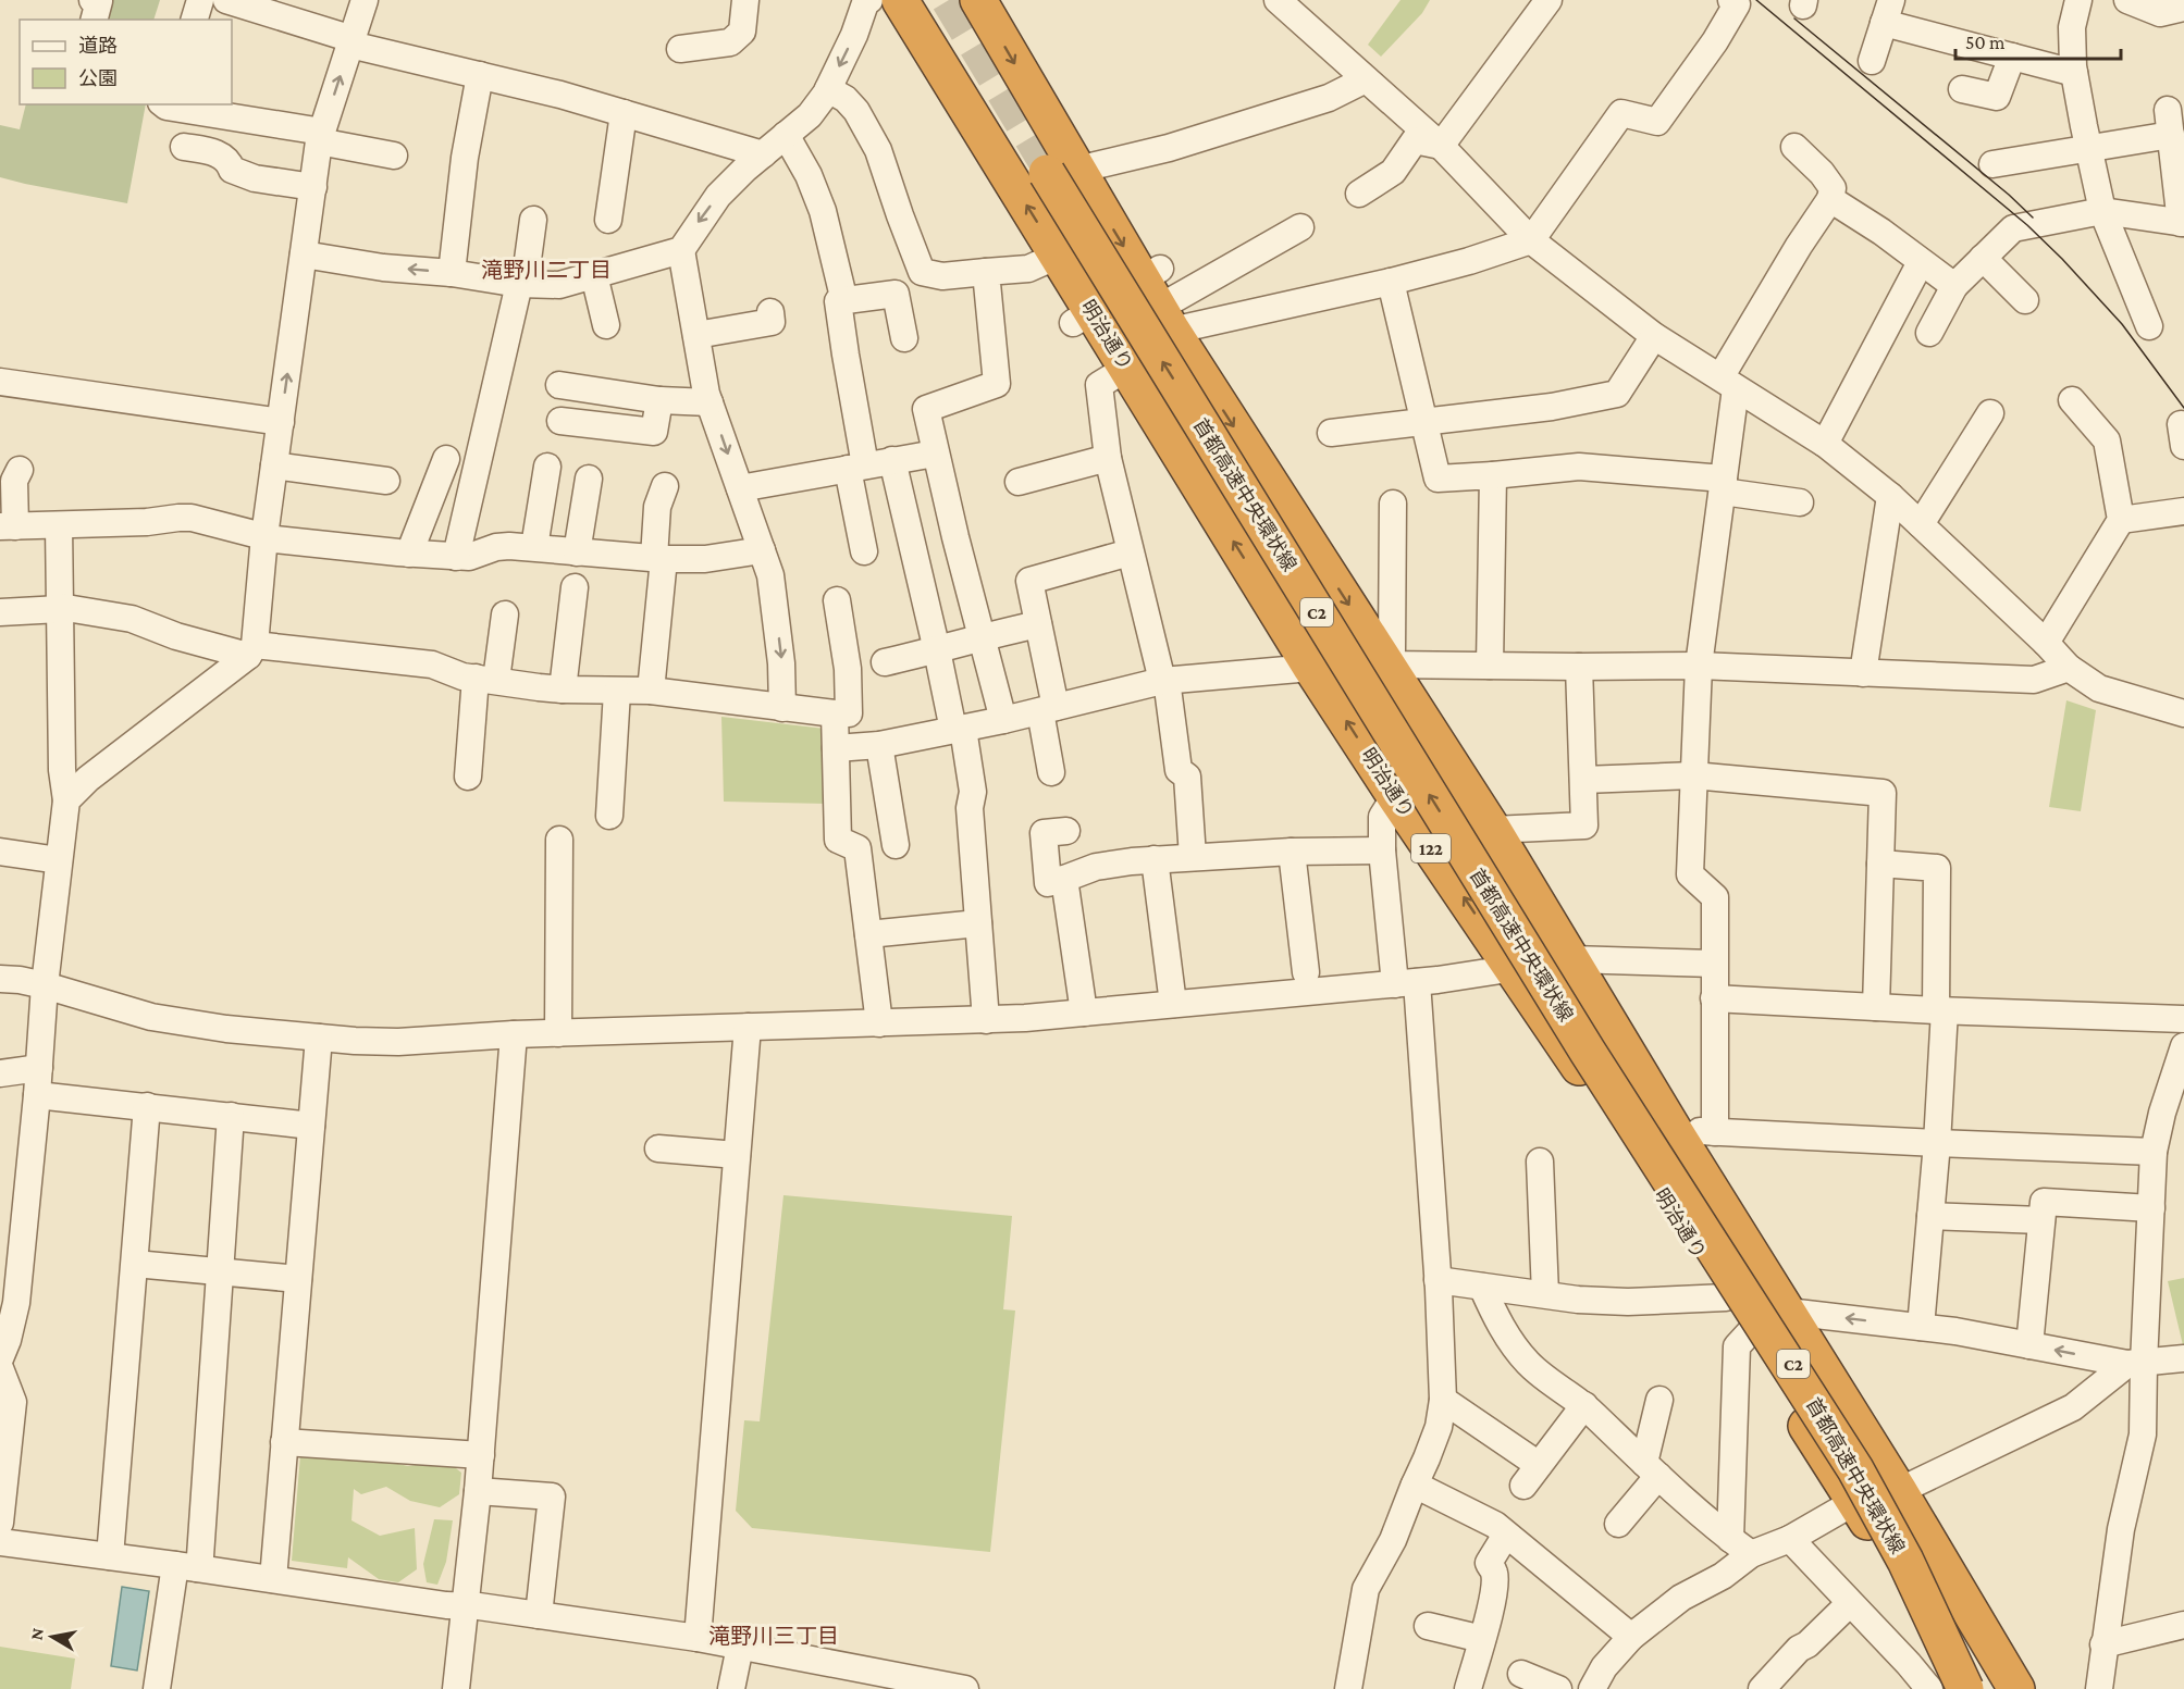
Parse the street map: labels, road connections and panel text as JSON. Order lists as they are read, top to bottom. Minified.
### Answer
{"streets":{"highway":["明治通り","首都高速中央環状線","C2","122"]},"crossings":[["明治通り","首都高速中央環状線"]],"districts":["滝野川二丁目","滝野川三丁目"],"legend":["道路","公園"],"scale_bar":"50 m","north":"left"}
